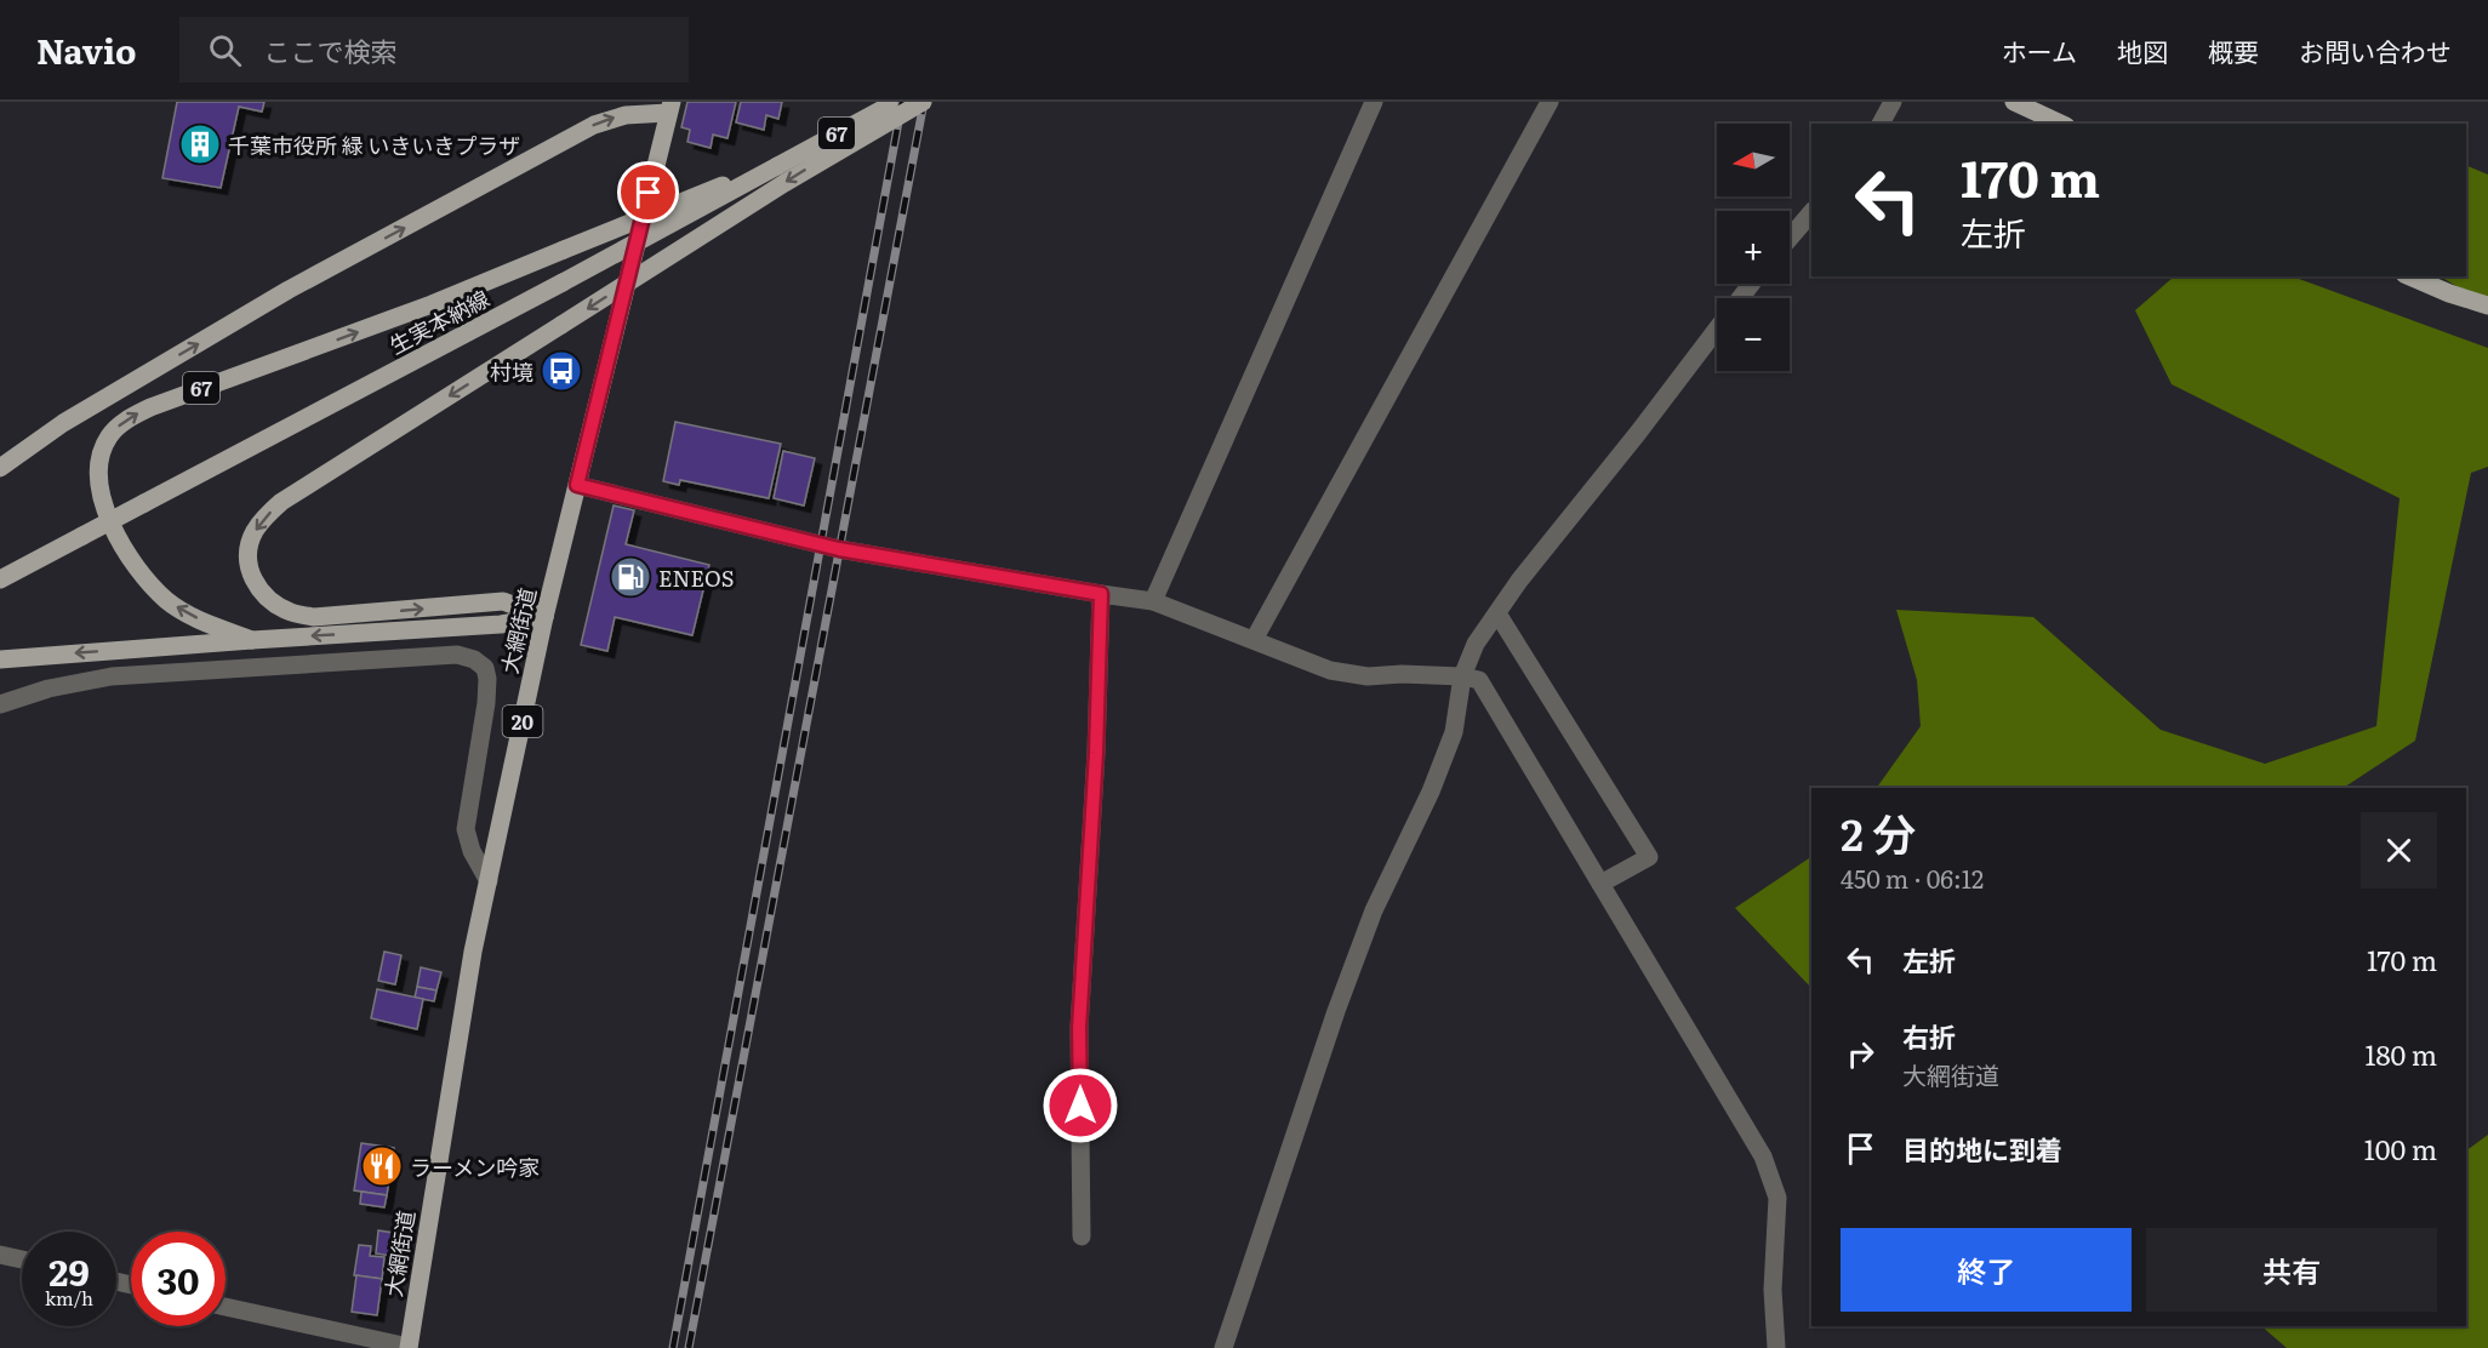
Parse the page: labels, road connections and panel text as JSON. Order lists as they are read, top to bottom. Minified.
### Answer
{"streets":{"main road":["67","生実本納線","大網街道","20"]},"crossings":[["67","生実本納線"],["67","大網街道"]],"places":{"building":["千葉市役所 緑 いきいきプラザ"],"bus stop":["村境"],"fuel station":["ENEOS"],"restaurant":["ラーメン吟家"]},"north":"left","page":{"header":"Navio","search":"ここで検索","nav":["ホーム","地図","概要","お問い合わせ"],"map_buttons":["+","−"],"turn":["170 m","左折"],"heading":["2 分","450 m · 06:12"],"list":[{"name":"左折","value":"170 m"},{"name":"右折","note":"大網街道","value":"180 m"},{"name":"目的地に到着","value":"100 m"}],"buttons":["終了","共有"],"speed":"29 km/h","limit":"30"}}
